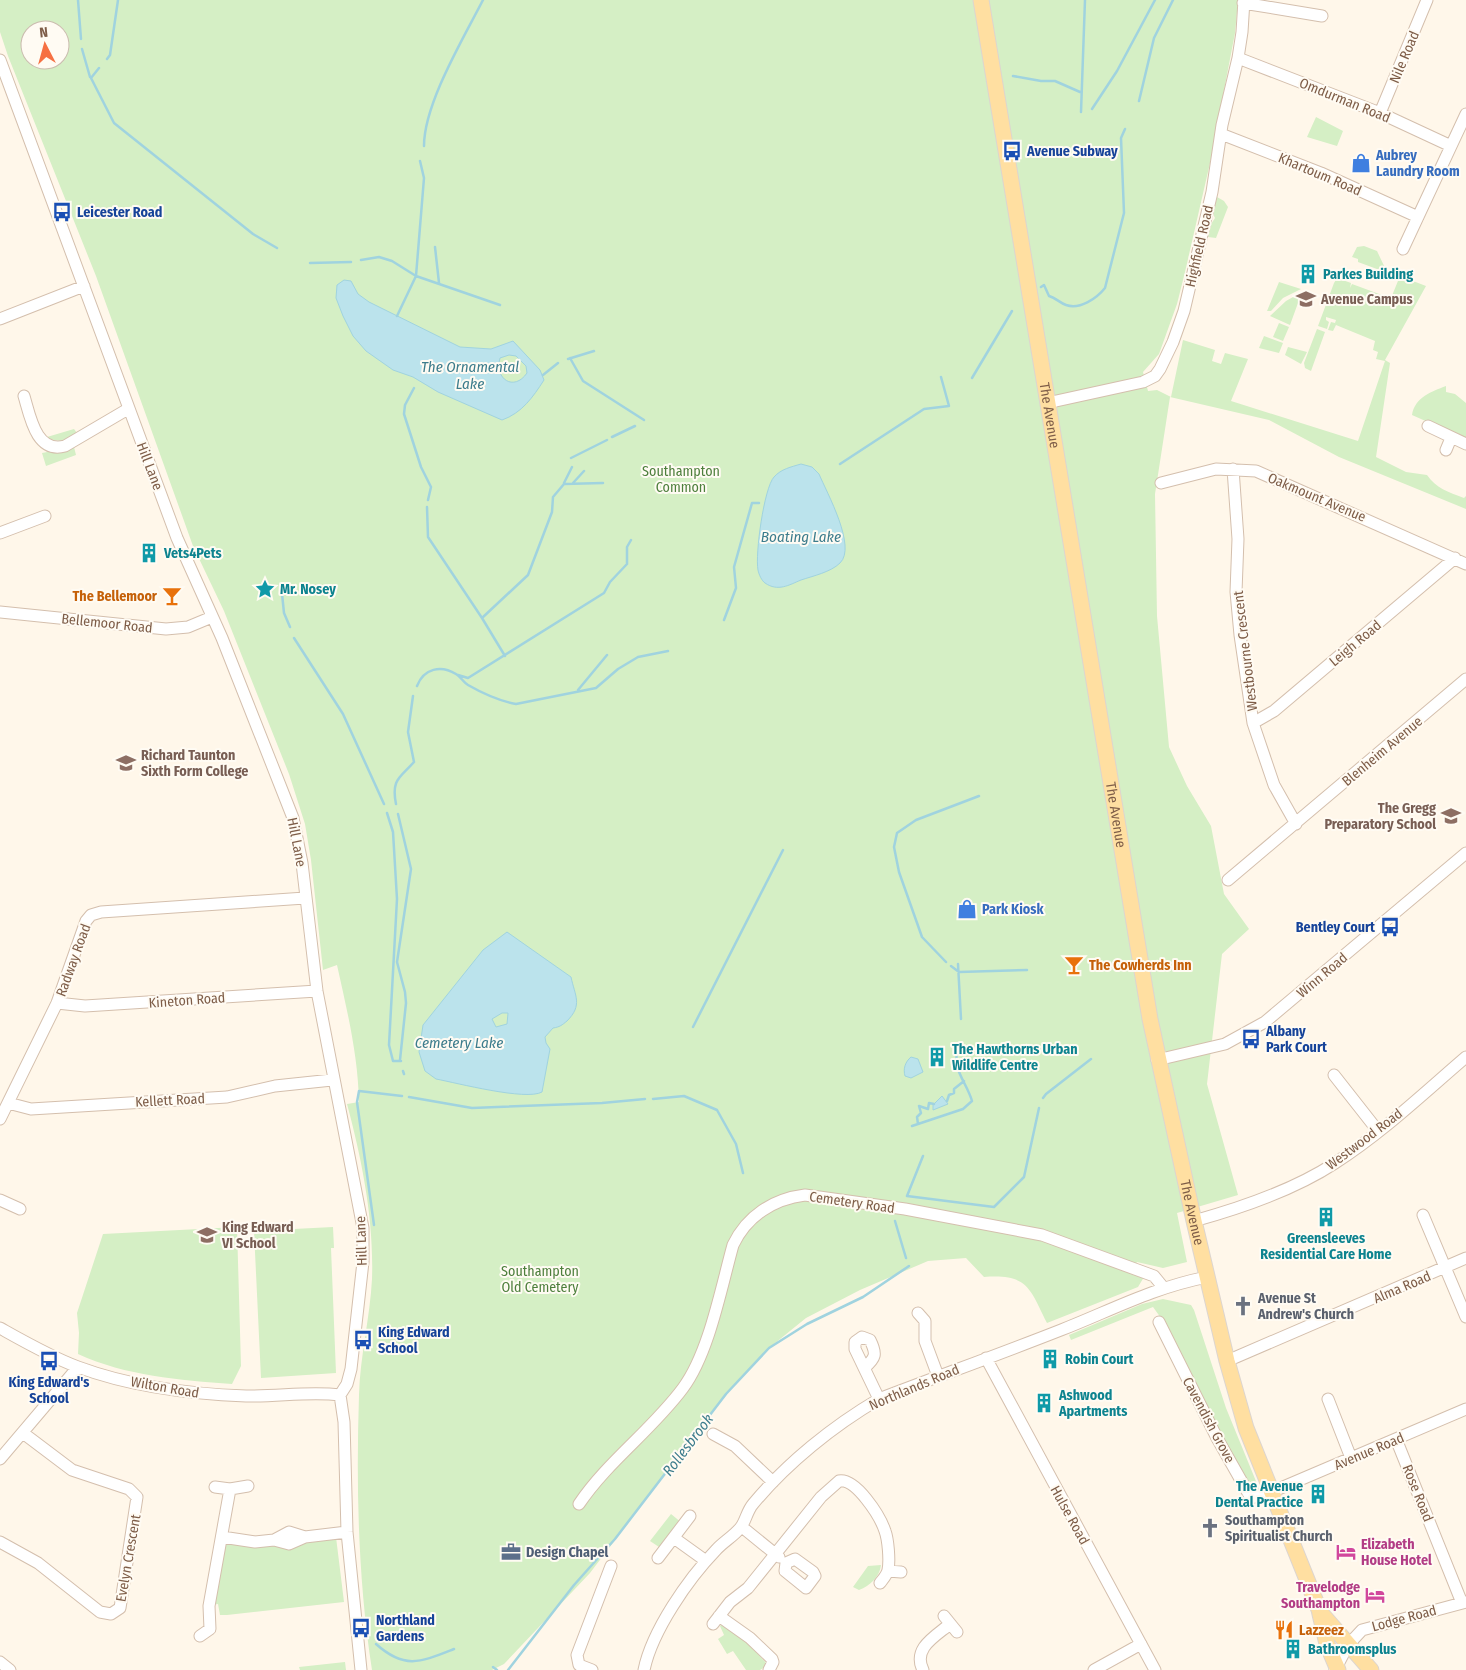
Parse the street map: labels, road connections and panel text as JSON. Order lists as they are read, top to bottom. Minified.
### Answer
{"streets":{"main road":["The Avenue"],"street":["Nile Road","Omdurman Road","Khartoum Road","Highfield Road","Hill Lane","Oakmount Avenue","Bellemoor Road","Leigh Road","Westbourne Crescent","Blenheim Avenue","Radway Road","Winn Road","Kineton Road","Kellett Road","Westwood Road","Cemetery Road","Alma Road","Wilton Road","Northlands Road","Cavendish Grove","Avenue Road","Rose Road","Hulse Road","Evelyn Crescent","Lodge Road"]},"crossings":[["Nile Road","Omdurman Road"],["Omdurman Road","Highfield Road"],["Khartoum Road","Highfield Road"],["Highfield Road","The Avenue"],["The Avenue","Winn Road"],["The Avenue","Westwood Road"],["The Avenue","Alma Road"],["The Avenue","Northlands Road"],["The Avenue","Cavendish Grove"],["The Avenue","Avenue Road"],["The Avenue","Lodge Road"],["Hill Lane","Bellemoor Road"],["Hill Lane","Radway Road"],["Hill Lane","Kineton Road"],["Hill Lane","Kellett Road"],["Hill Lane","Wilton Road"],["Oakmount Avenue","Leigh Road"],["Oakmount Avenue","Westbourne Crescent"],["Leigh Road","Westbourne Crescent"],["Westbourne Crescent","Blenheim Avenue"],["Radway Road","Kineton Road"],["Radway Road","Kellett Road"],["Cemetery Road","Northlands Road"],["Northlands Road","Hulse Road"],["Cavendish Grove","Avenue Road"],["Avenue Road","Rose Road"],["Rose Road","Lodge Road"]],"water":["The Ornamental Lake","Boating Lake","Cemetery Lake","Rollesbrook"],"parks":["Southampton Common","Southampton Old Cemetery"],"places":{"bus stop":["Avenue Subway","Leicester Road","Bentley Court","Albany Park Court","King Edward School","King Edward's School","Northland Gardens"],"shop":["Aubrey Laundry Room","Park Kiosk"],"building":["Parkes Building","Vets4Pets","The Hawthorns Urban Wildlife Centre","Greensleeves Residential Care Home","Robin Court","Ashwood Apartments","The Avenue Dental Practice","Bathroomsplus"],"school or university":["Avenue Campus","Richard Taunton Sixth Form College","The Gregg Preparatory School","King Edward VI School"],"place":["Mr. Nosey"],"bar":["The Bellemoor","The Cowherds Inn"],"church":["Avenue St Andrew's Church","Southampton Spiritualist Church"],"office":["Design Chapel"],"hotel":["Elizabeth House Hotel","Travelodge Southampton"],"restaurant":["Lazzeez"]},"north":"top"}
